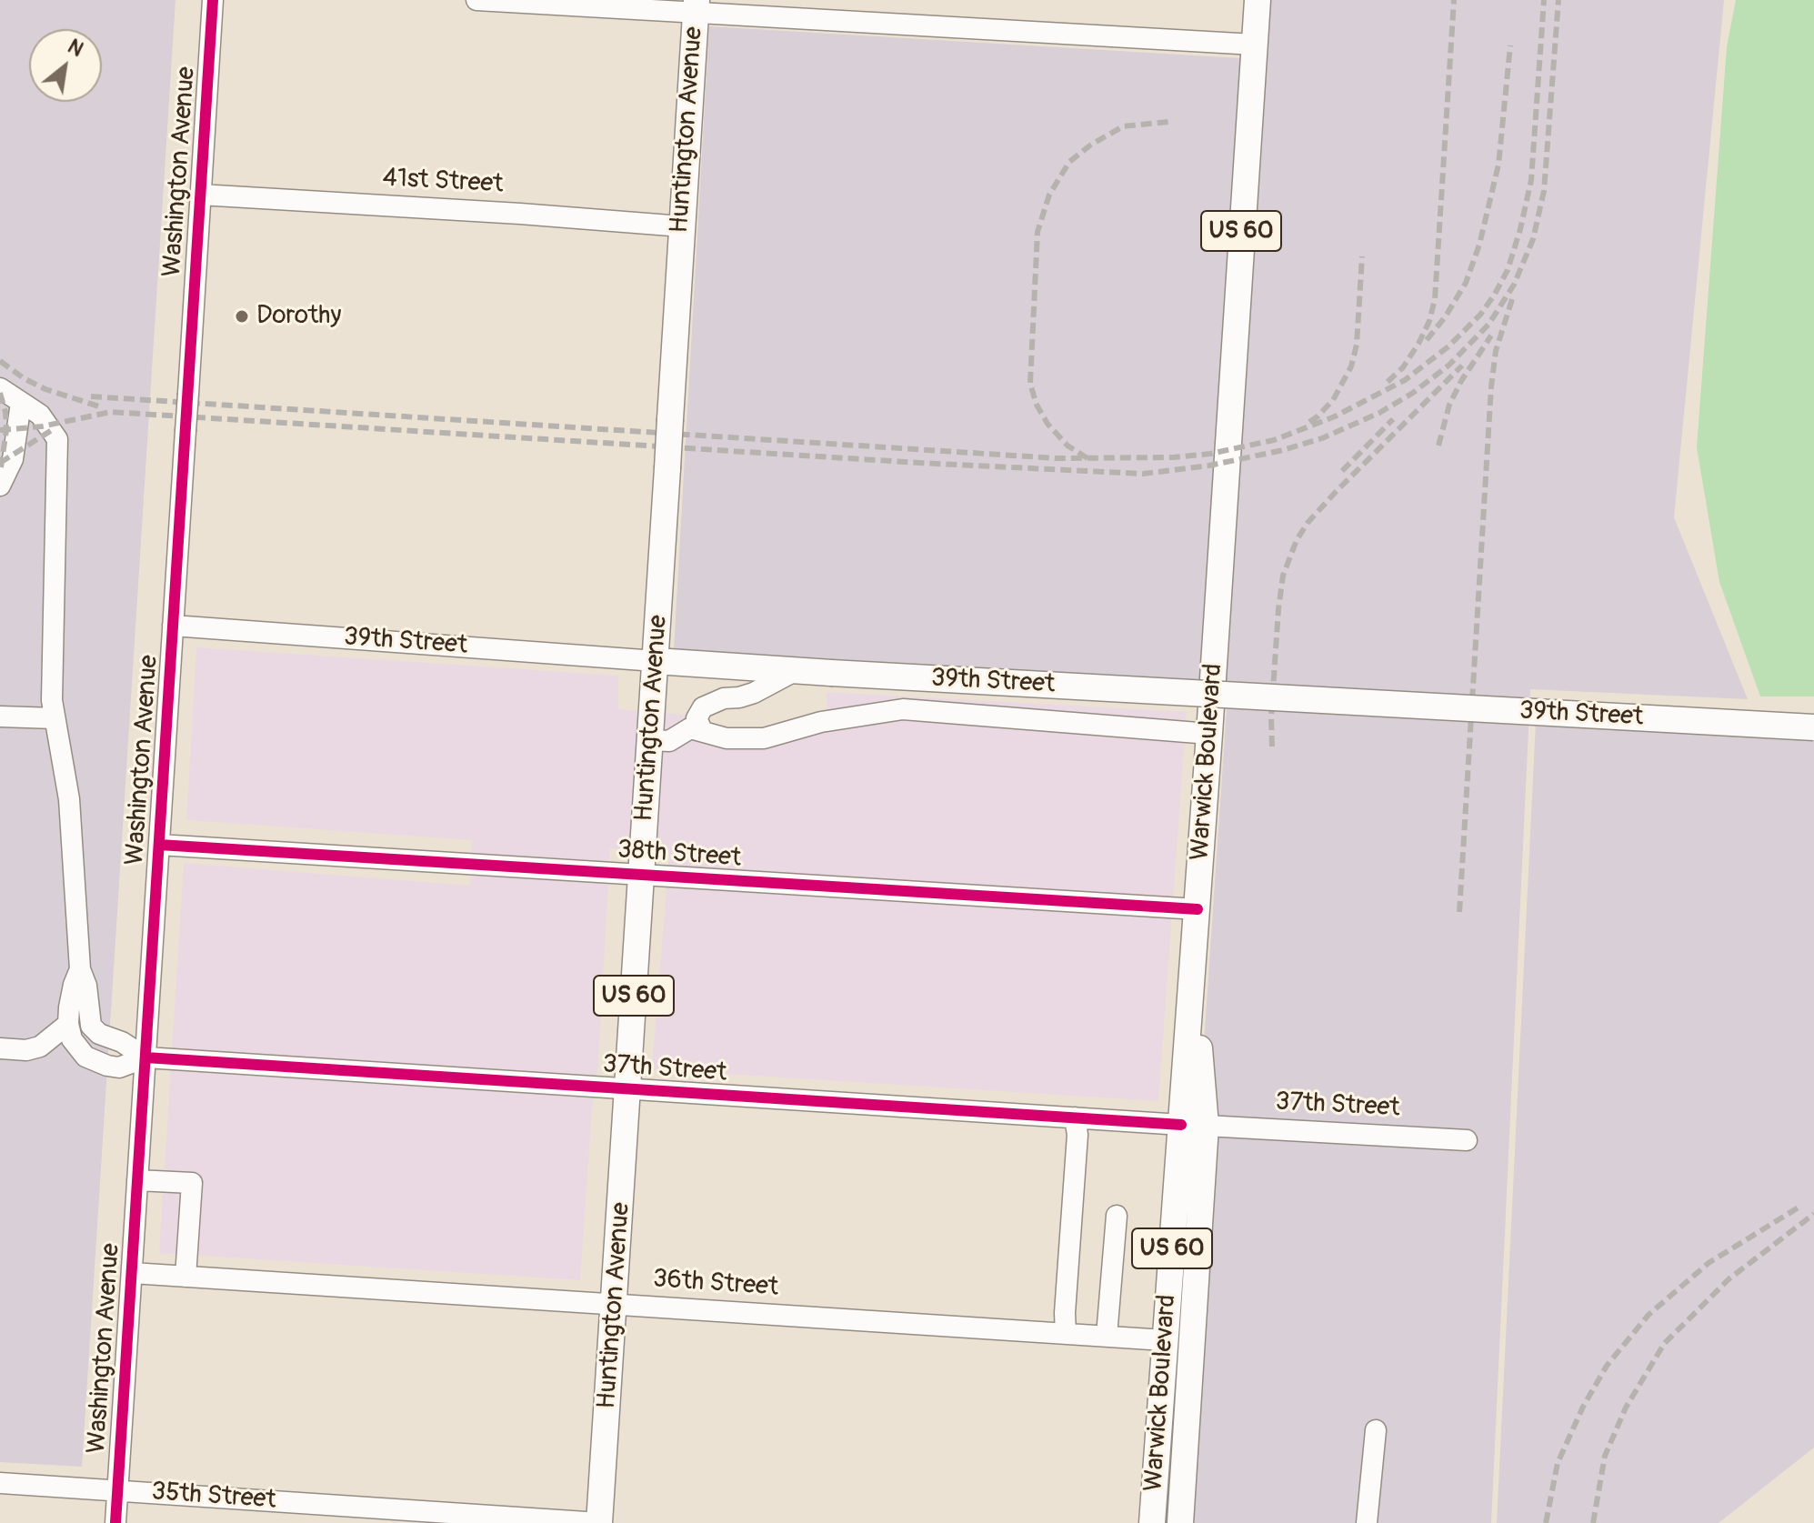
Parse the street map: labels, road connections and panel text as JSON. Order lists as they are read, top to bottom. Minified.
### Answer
{"streets":{"main road":["Huntington Avenue","US 60","39th Street","Warwick Boulevard"],"street":["Washington Avenue","41st Street","38th Street","37th Street","36th Street","35th Street"]},"crossings":[["Huntington Avenue","41st Street"],["Huntington Avenue","39th Street"],["Huntington Avenue","38th Street"],["Huntington Avenue","37th Street"],["Huntington Avenue","36th Street"],["Huntington Avenue","35th Street"],["Washington Avenue","41st Street"],["Washington Avenue","39th Street"],["Washington Avenue","38th Street"],["Washington Avenue","37th Street"],["Washington Avenue","36th Street"],["Washington Avenue","35th Street"],["Warwick Boulevard","38th Street"],["Warwick Boulevard","37th Street"],["Warwick Boulevard","36th Street"]],"places":["Dorothy"],"north":"top right"}
